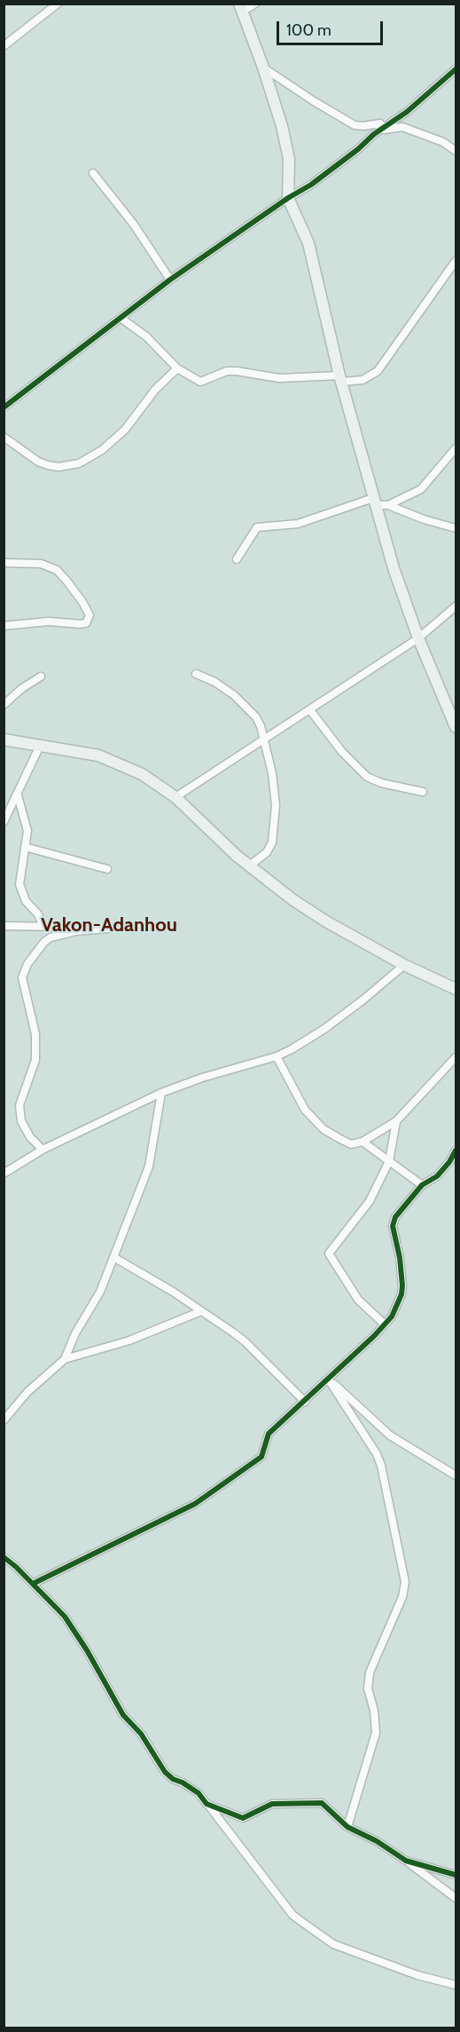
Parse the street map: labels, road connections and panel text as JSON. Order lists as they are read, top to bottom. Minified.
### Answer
{"districts":["Vakon-Adanhou"],"scale_bar":"100 m"}
